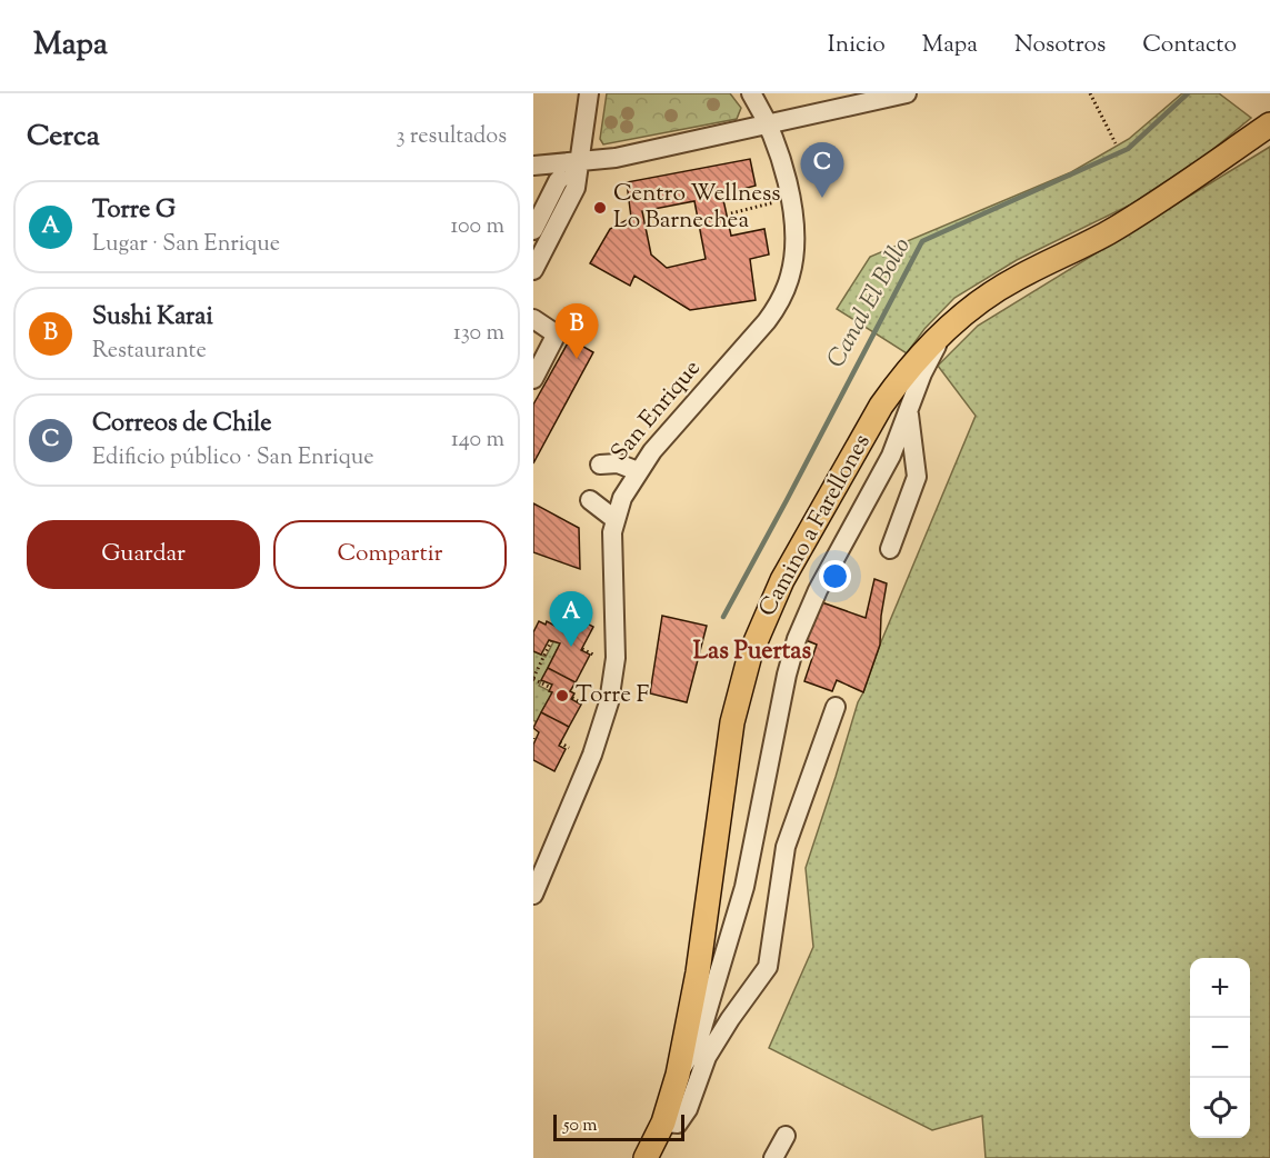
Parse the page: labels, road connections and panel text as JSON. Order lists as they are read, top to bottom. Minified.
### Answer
{"streets":{"main road":["Camino a Farellones"],"street":["San Enrique"]},"districts":["Las Puertas"],"water":["Canal El Bollo"],"places":["Centro Wellness Lo Barnechea","Torre F"],"scale_bar":"50 m","page":{"header":"Mapa","nav":["Inicio","Mapa","Nosotros","Contacto"],"heading":["Cerca","3 resultados"],"pins":["C","B","A"],"list":[{"mark":"A","name":"Torre G","note":"Lugar · San Enrique","value":"100 m"},{"mark":"B","name":"Sushi Karai","note":"Restaurante","value":"130 m"},{"mark":"C","name":"Correos de Chile","note":"Edificio público · San Enrique","value":"140 m"}],"buttons":["Guardar","Compartir"],"map_buttons":["+","−"],"scale":"50 m"}}
